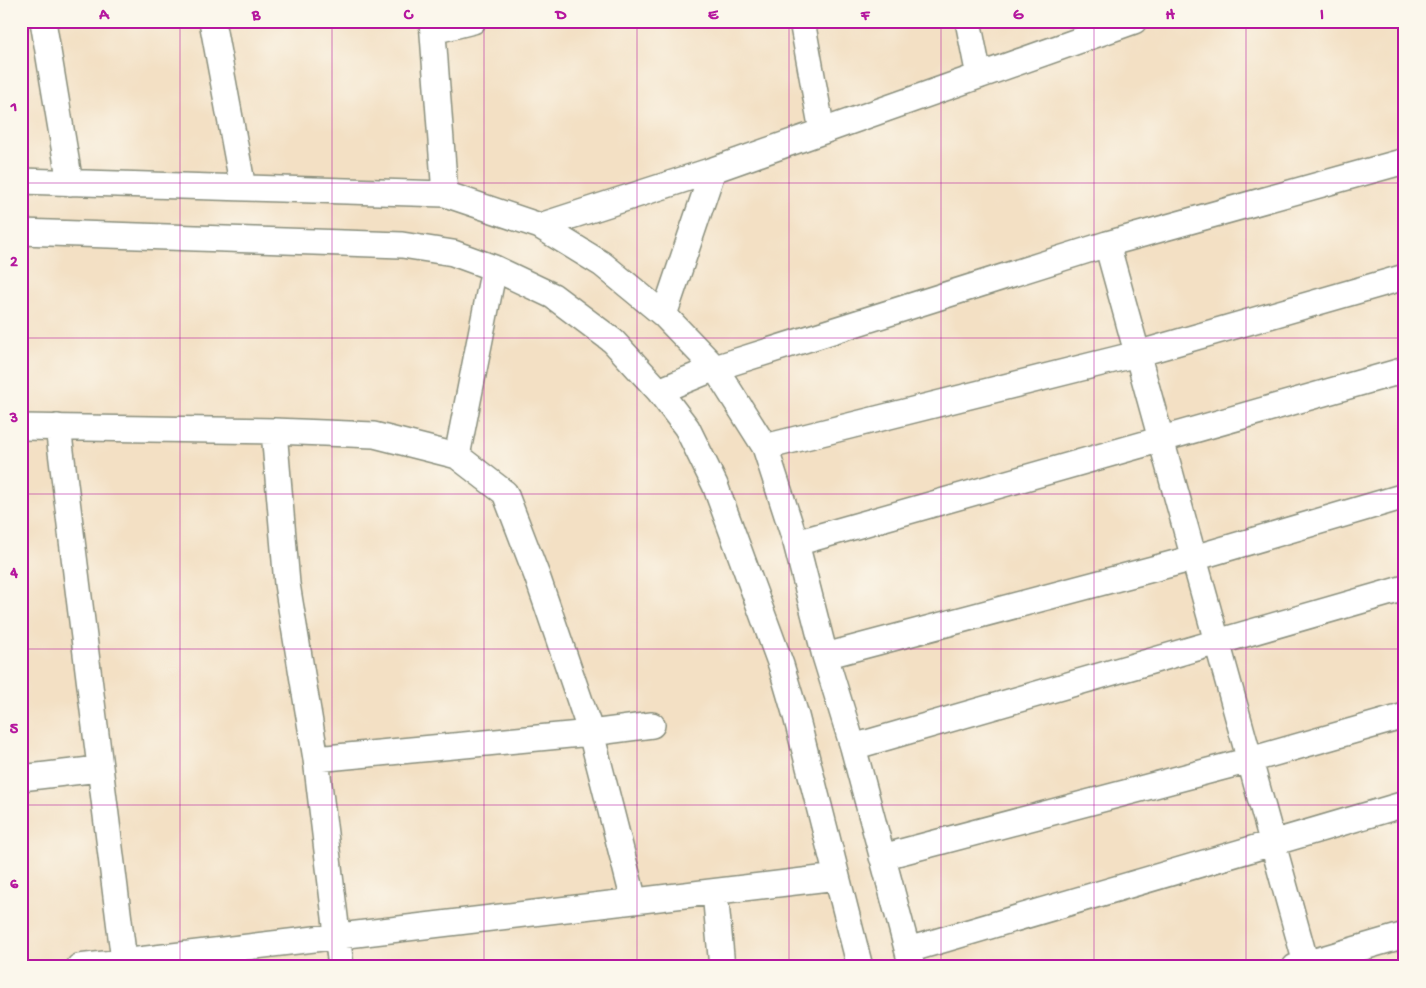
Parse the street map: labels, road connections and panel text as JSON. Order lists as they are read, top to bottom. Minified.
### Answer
{"grid":{"columns":["A","B","C","D","E","F","G","H","I"],"rows":["1","2","3","4","5","6"]}}
